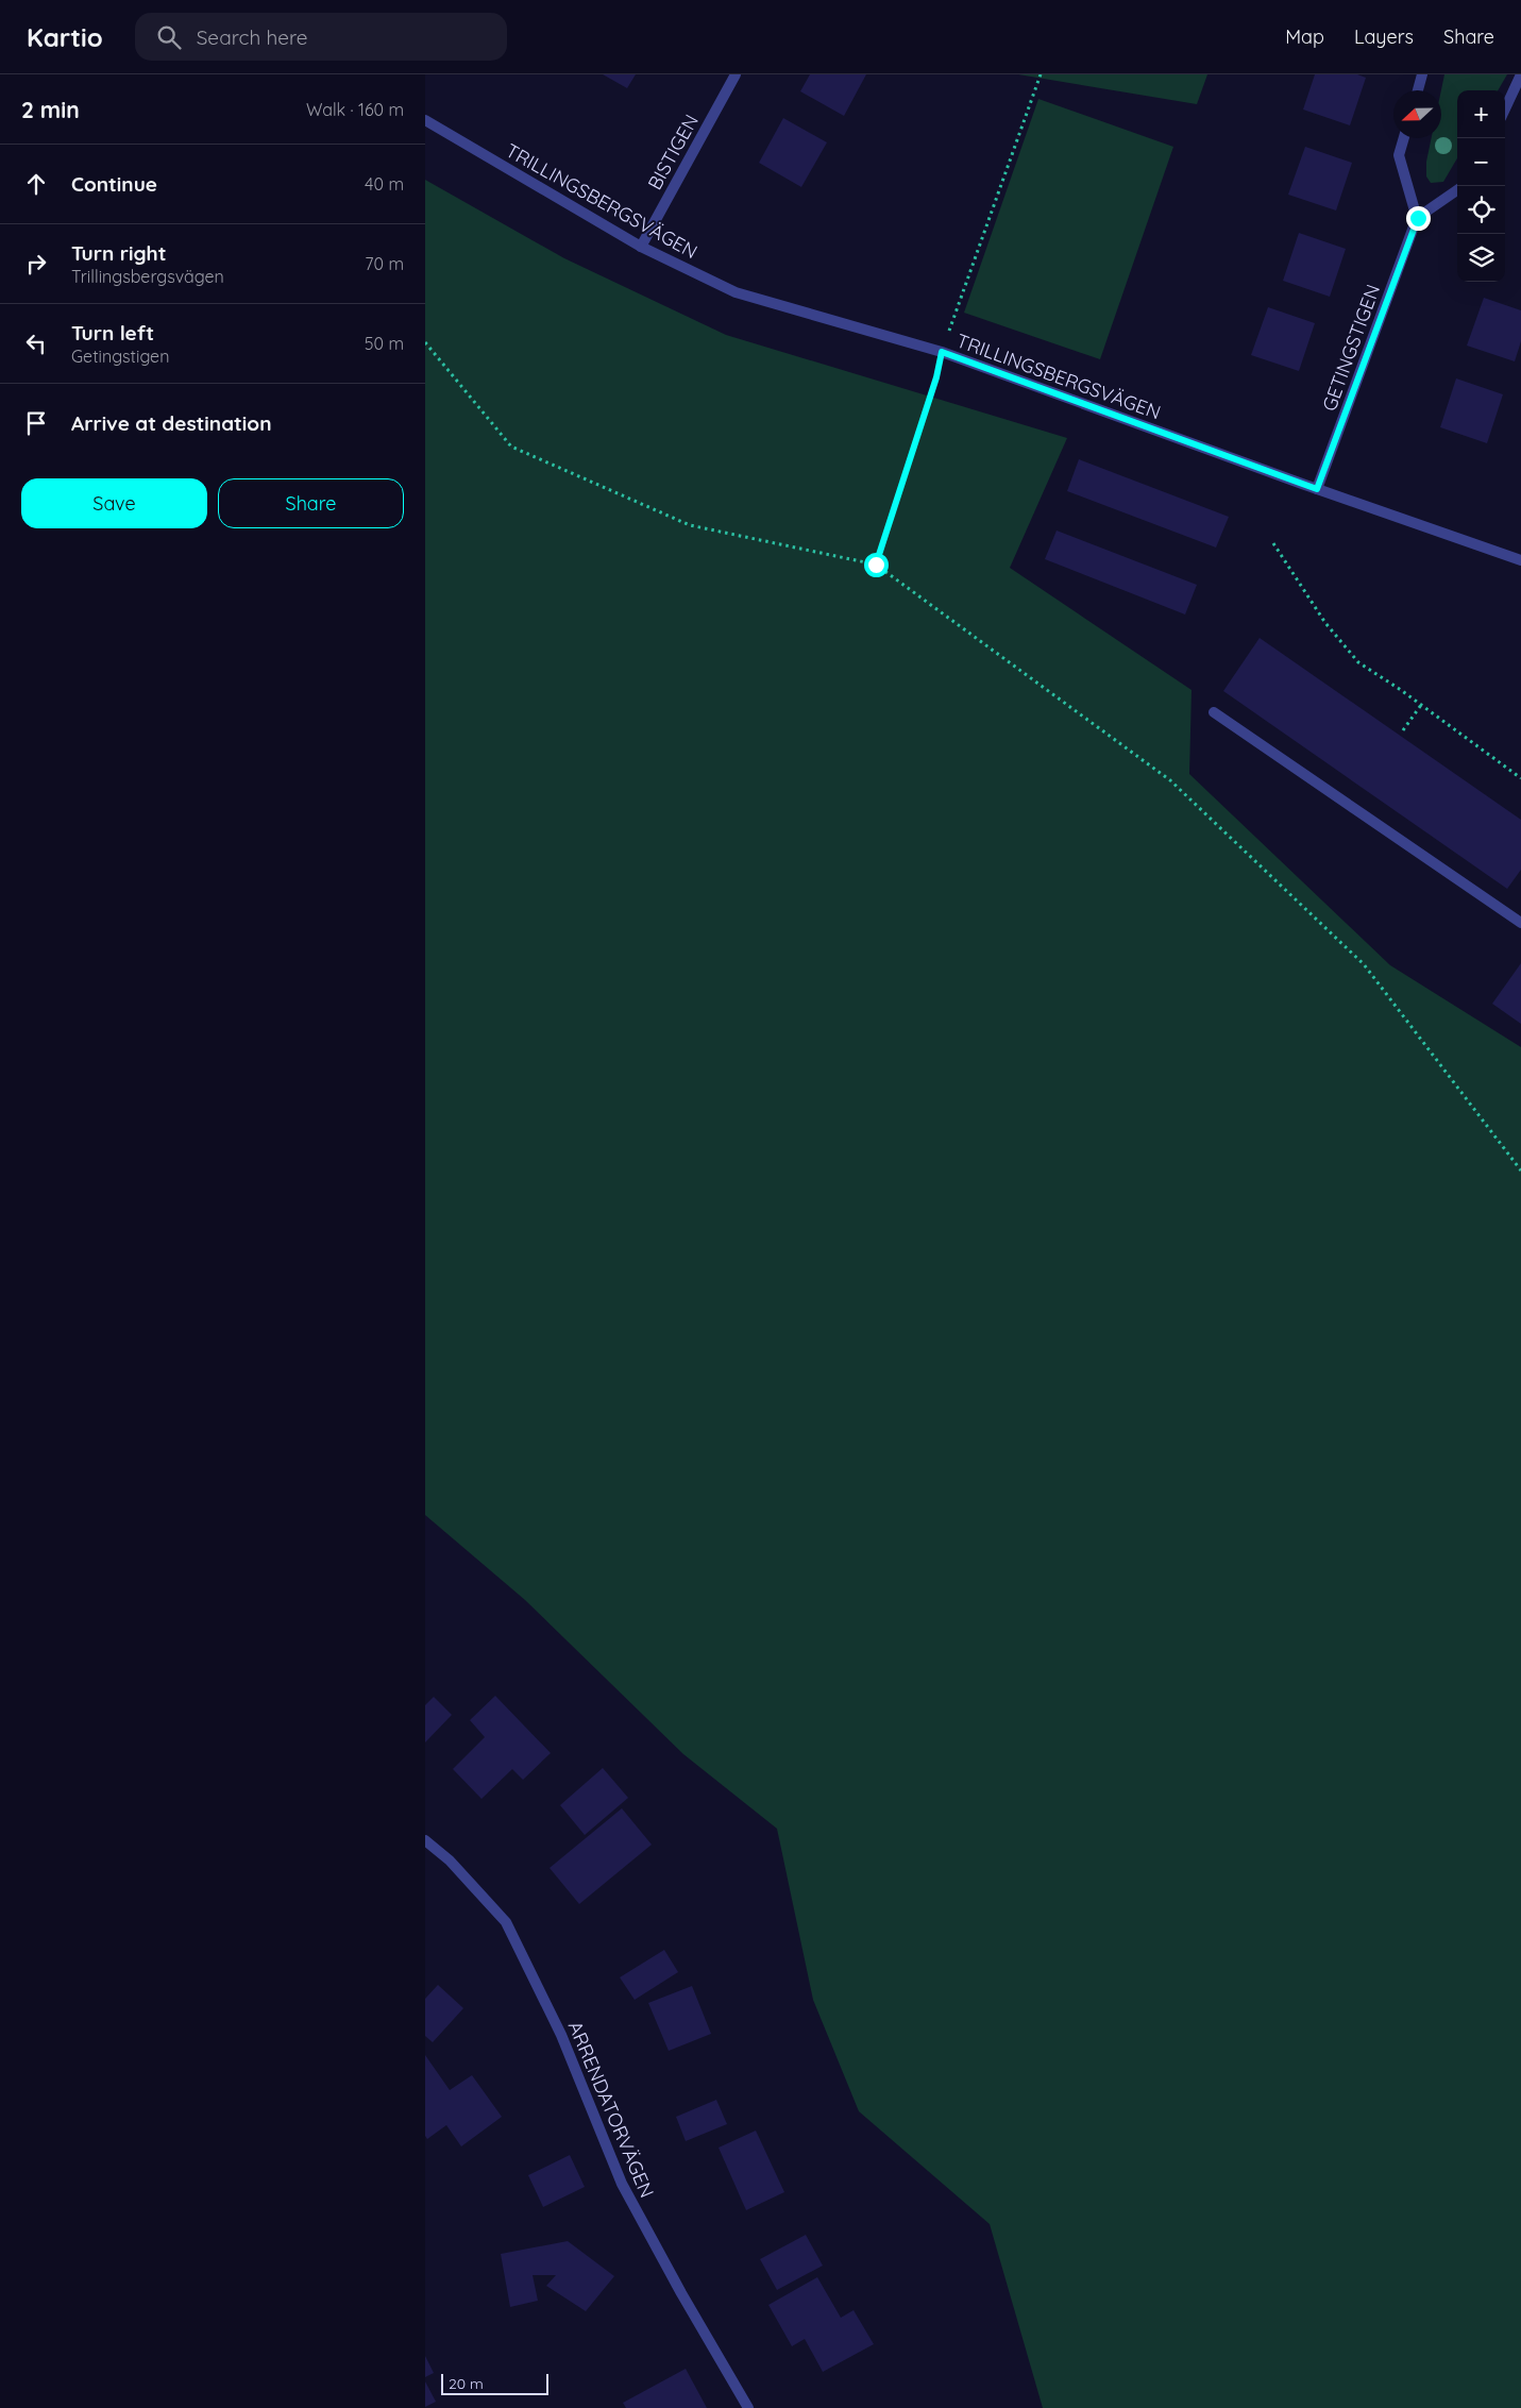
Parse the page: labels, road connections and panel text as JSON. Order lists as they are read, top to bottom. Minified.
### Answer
{"streets":{"street":["BISTIGEN","TRILLINGSBERGSVÄGEN","GETINGSTIGEN","ARRENDATORVÄGEN"]},"crossings":[["BISTIGEN","TRILLINGSBERGSVÄGEN"],["TRILLINGSBERGSVÄGEN","GETINGSTIGEN"]],"scale_bar":"20 m","north":"left","page":{"header":"Kartio","search":"Search here","nav":["Map","Layers","Share"],"heading":["2 min","Walk · 160 m"],"map_buttons":["+","−"],"list":[["Continue","40 m"],["Turn right","Trillingsbergsvägen","70 m"],["Turn left","Getingstigen","50 m"],"Arrive at destination"],"buttons":["Save","Share"],"scale":"20 m"}}
